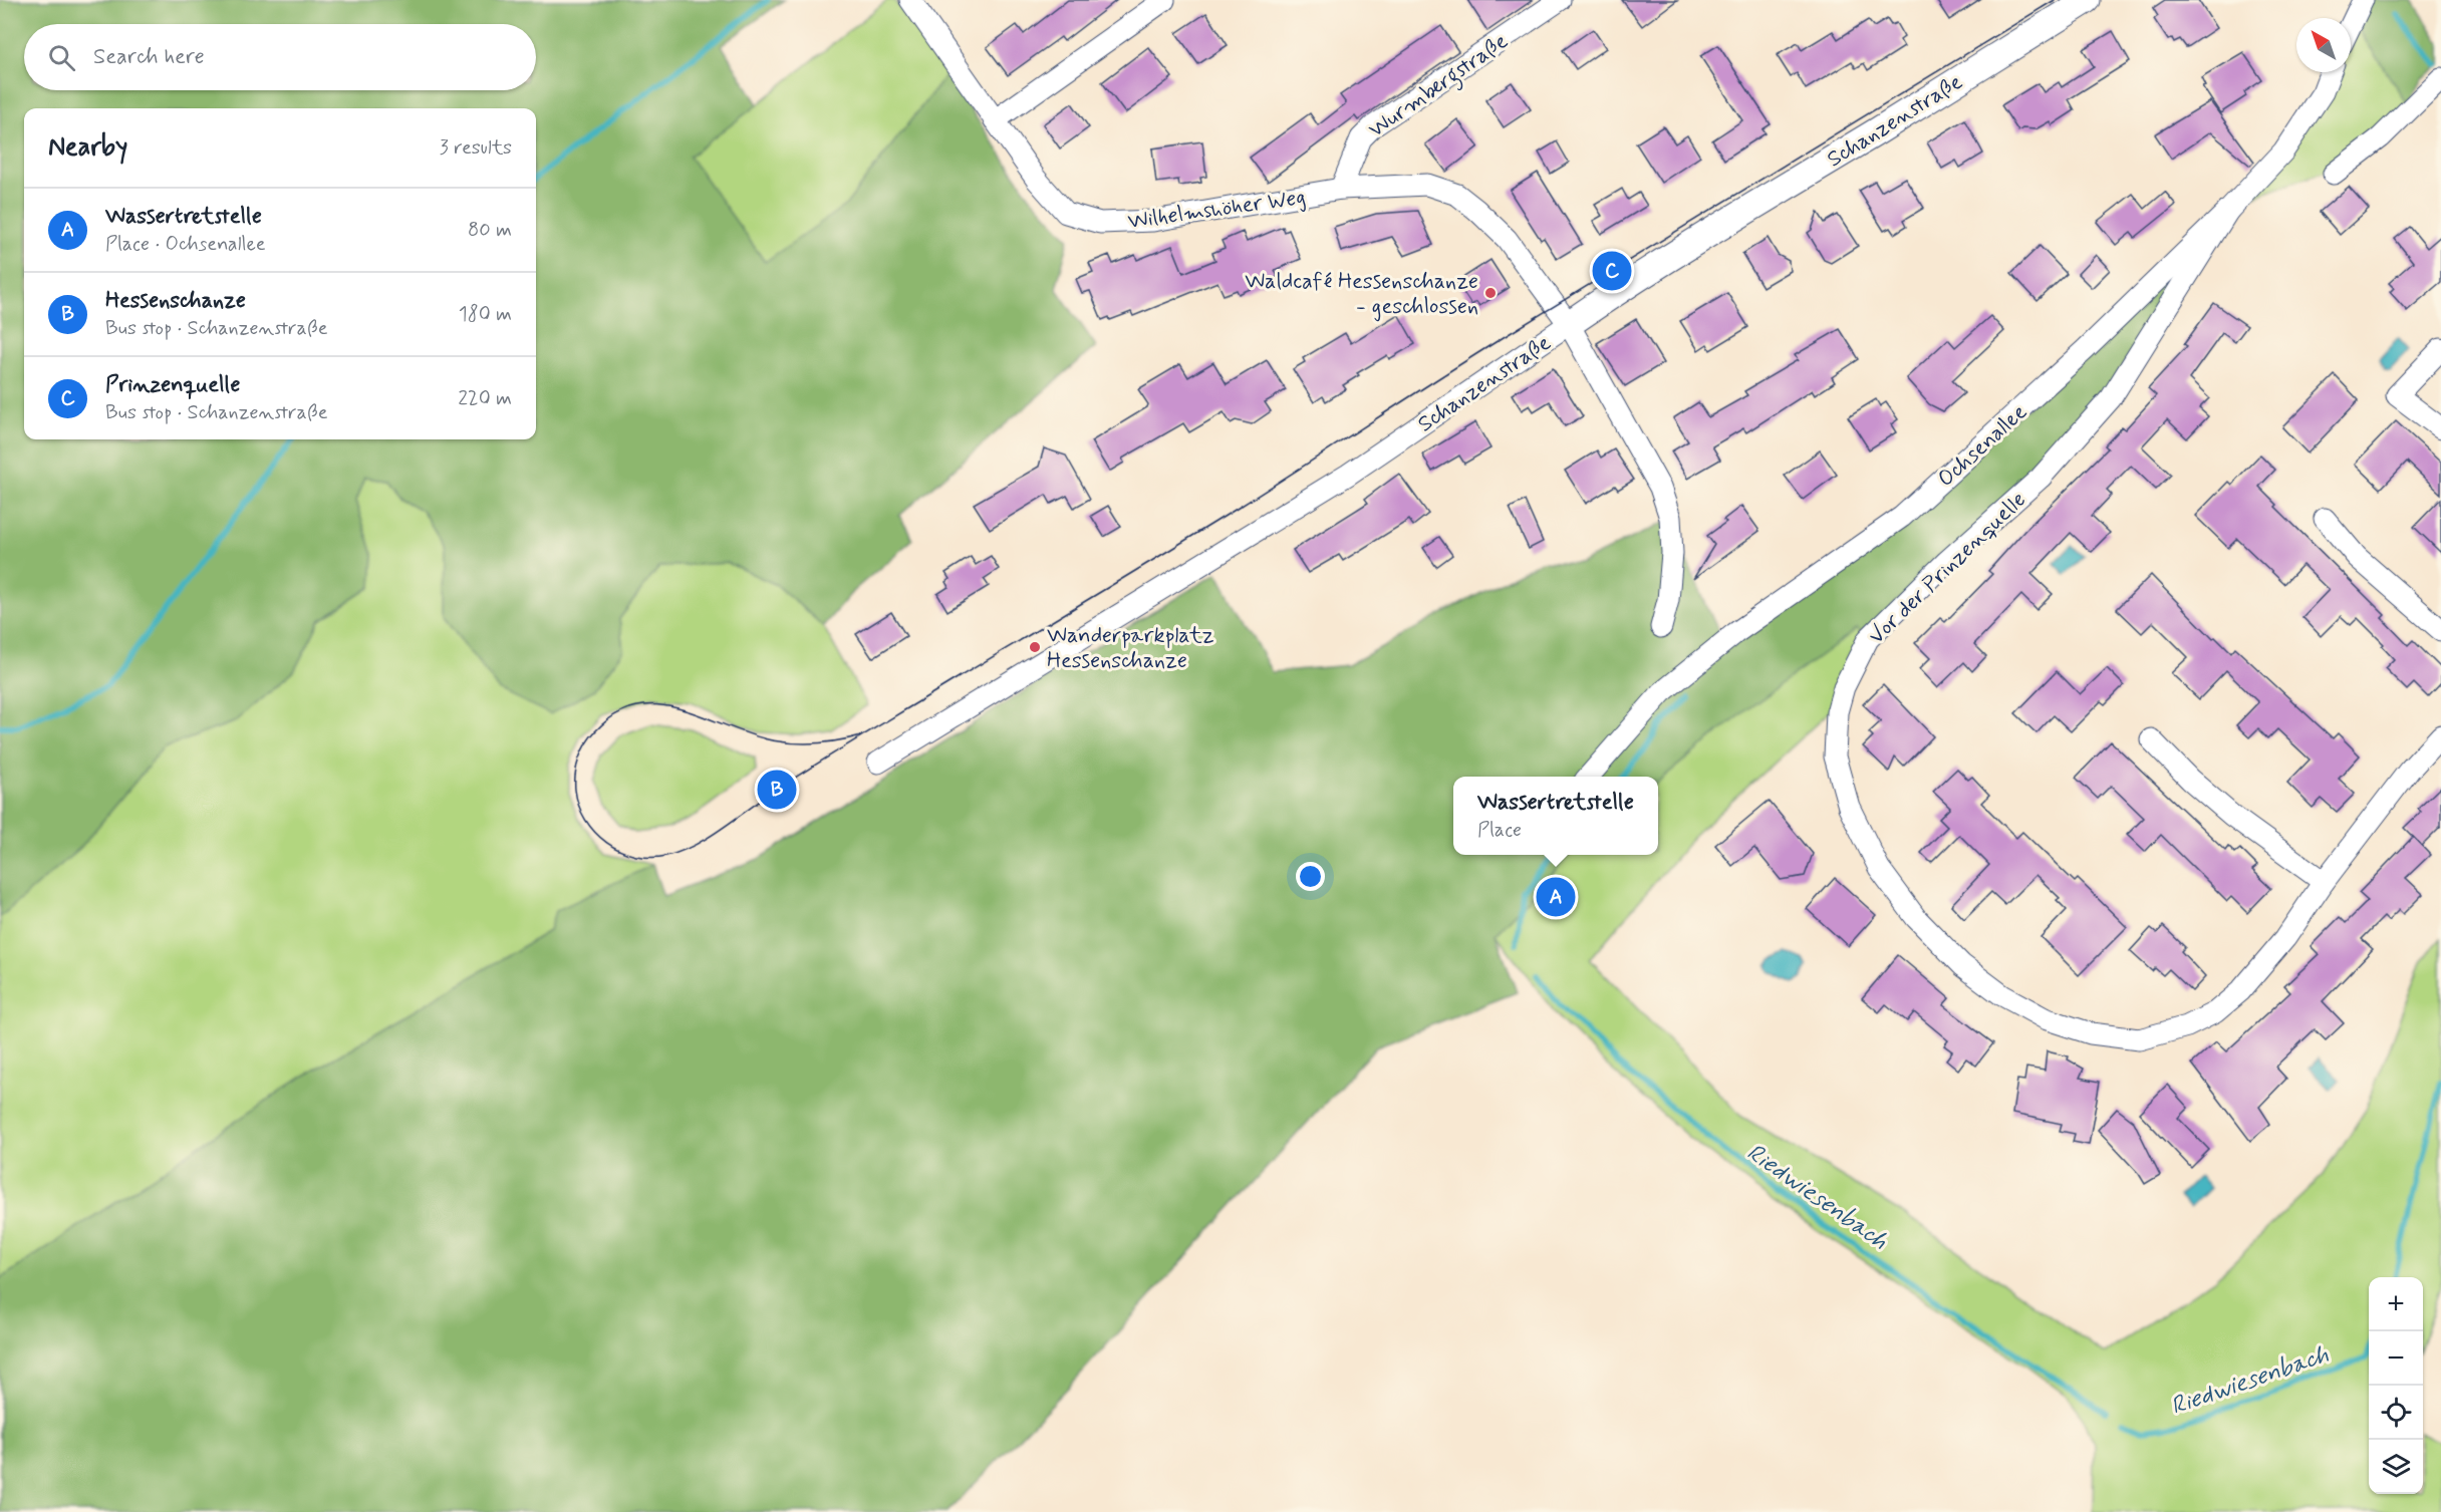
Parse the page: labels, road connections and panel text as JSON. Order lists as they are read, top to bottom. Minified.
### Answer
{"streets":{"street":["Wurmbergstraße","Schanzenstraße","Wilhelmshöher Weg","Ochsenallee","Vor der Prinzenquelle"]},"crossings":[["Wurmbergstraße","Wilhelmshöher Weg"],["Schanzenstraße","Wilhelmshöher Weg"],["Ochsenallee","Vor der Prinzenquelle"]],"water":["Riedwiesenbach"],"places":["Waldcafé Hessenschanze - geschlossen","Wanderparkplatz Hessenschanze"],"north":"top left","page":{"search":"Search here","heading":["Nearby","3 results"],"list":[{"mark":"A","name":"Wassertretstelle","note":"Place · Ochsenallee","value":"80 m"},{"mark":"B","name":"Hessenschanze","note":"Bus stop · Schanzenstraße","value":"180 m"},{"mark":"C","name":"Prinzenquelle","note":"Bus stop · Schanzenstraße","value":"220 m"}],"pins":["C","B","A"],"popup":["Wassertretstelle","Place"],"map_buttons":["+","−"]}}
